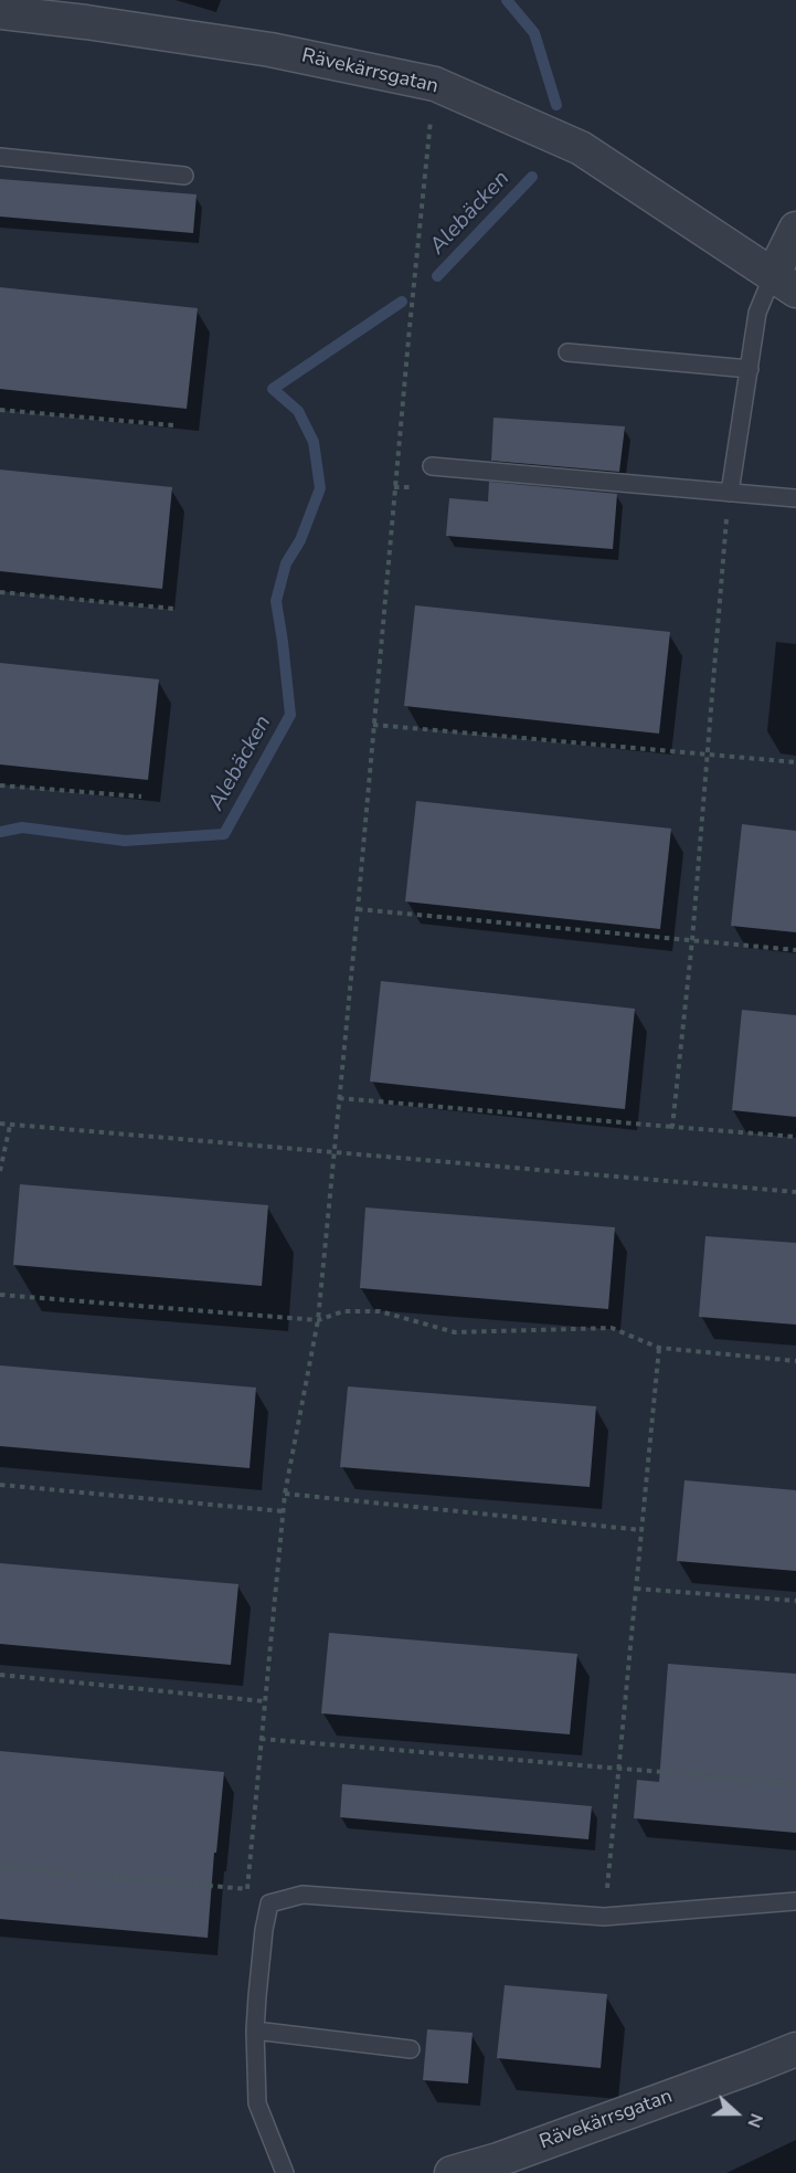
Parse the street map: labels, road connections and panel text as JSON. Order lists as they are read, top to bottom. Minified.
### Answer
{"streets":{"street":["Rävekärrsgatan"]},"water":["Alebäcken"],"north":"right"}
